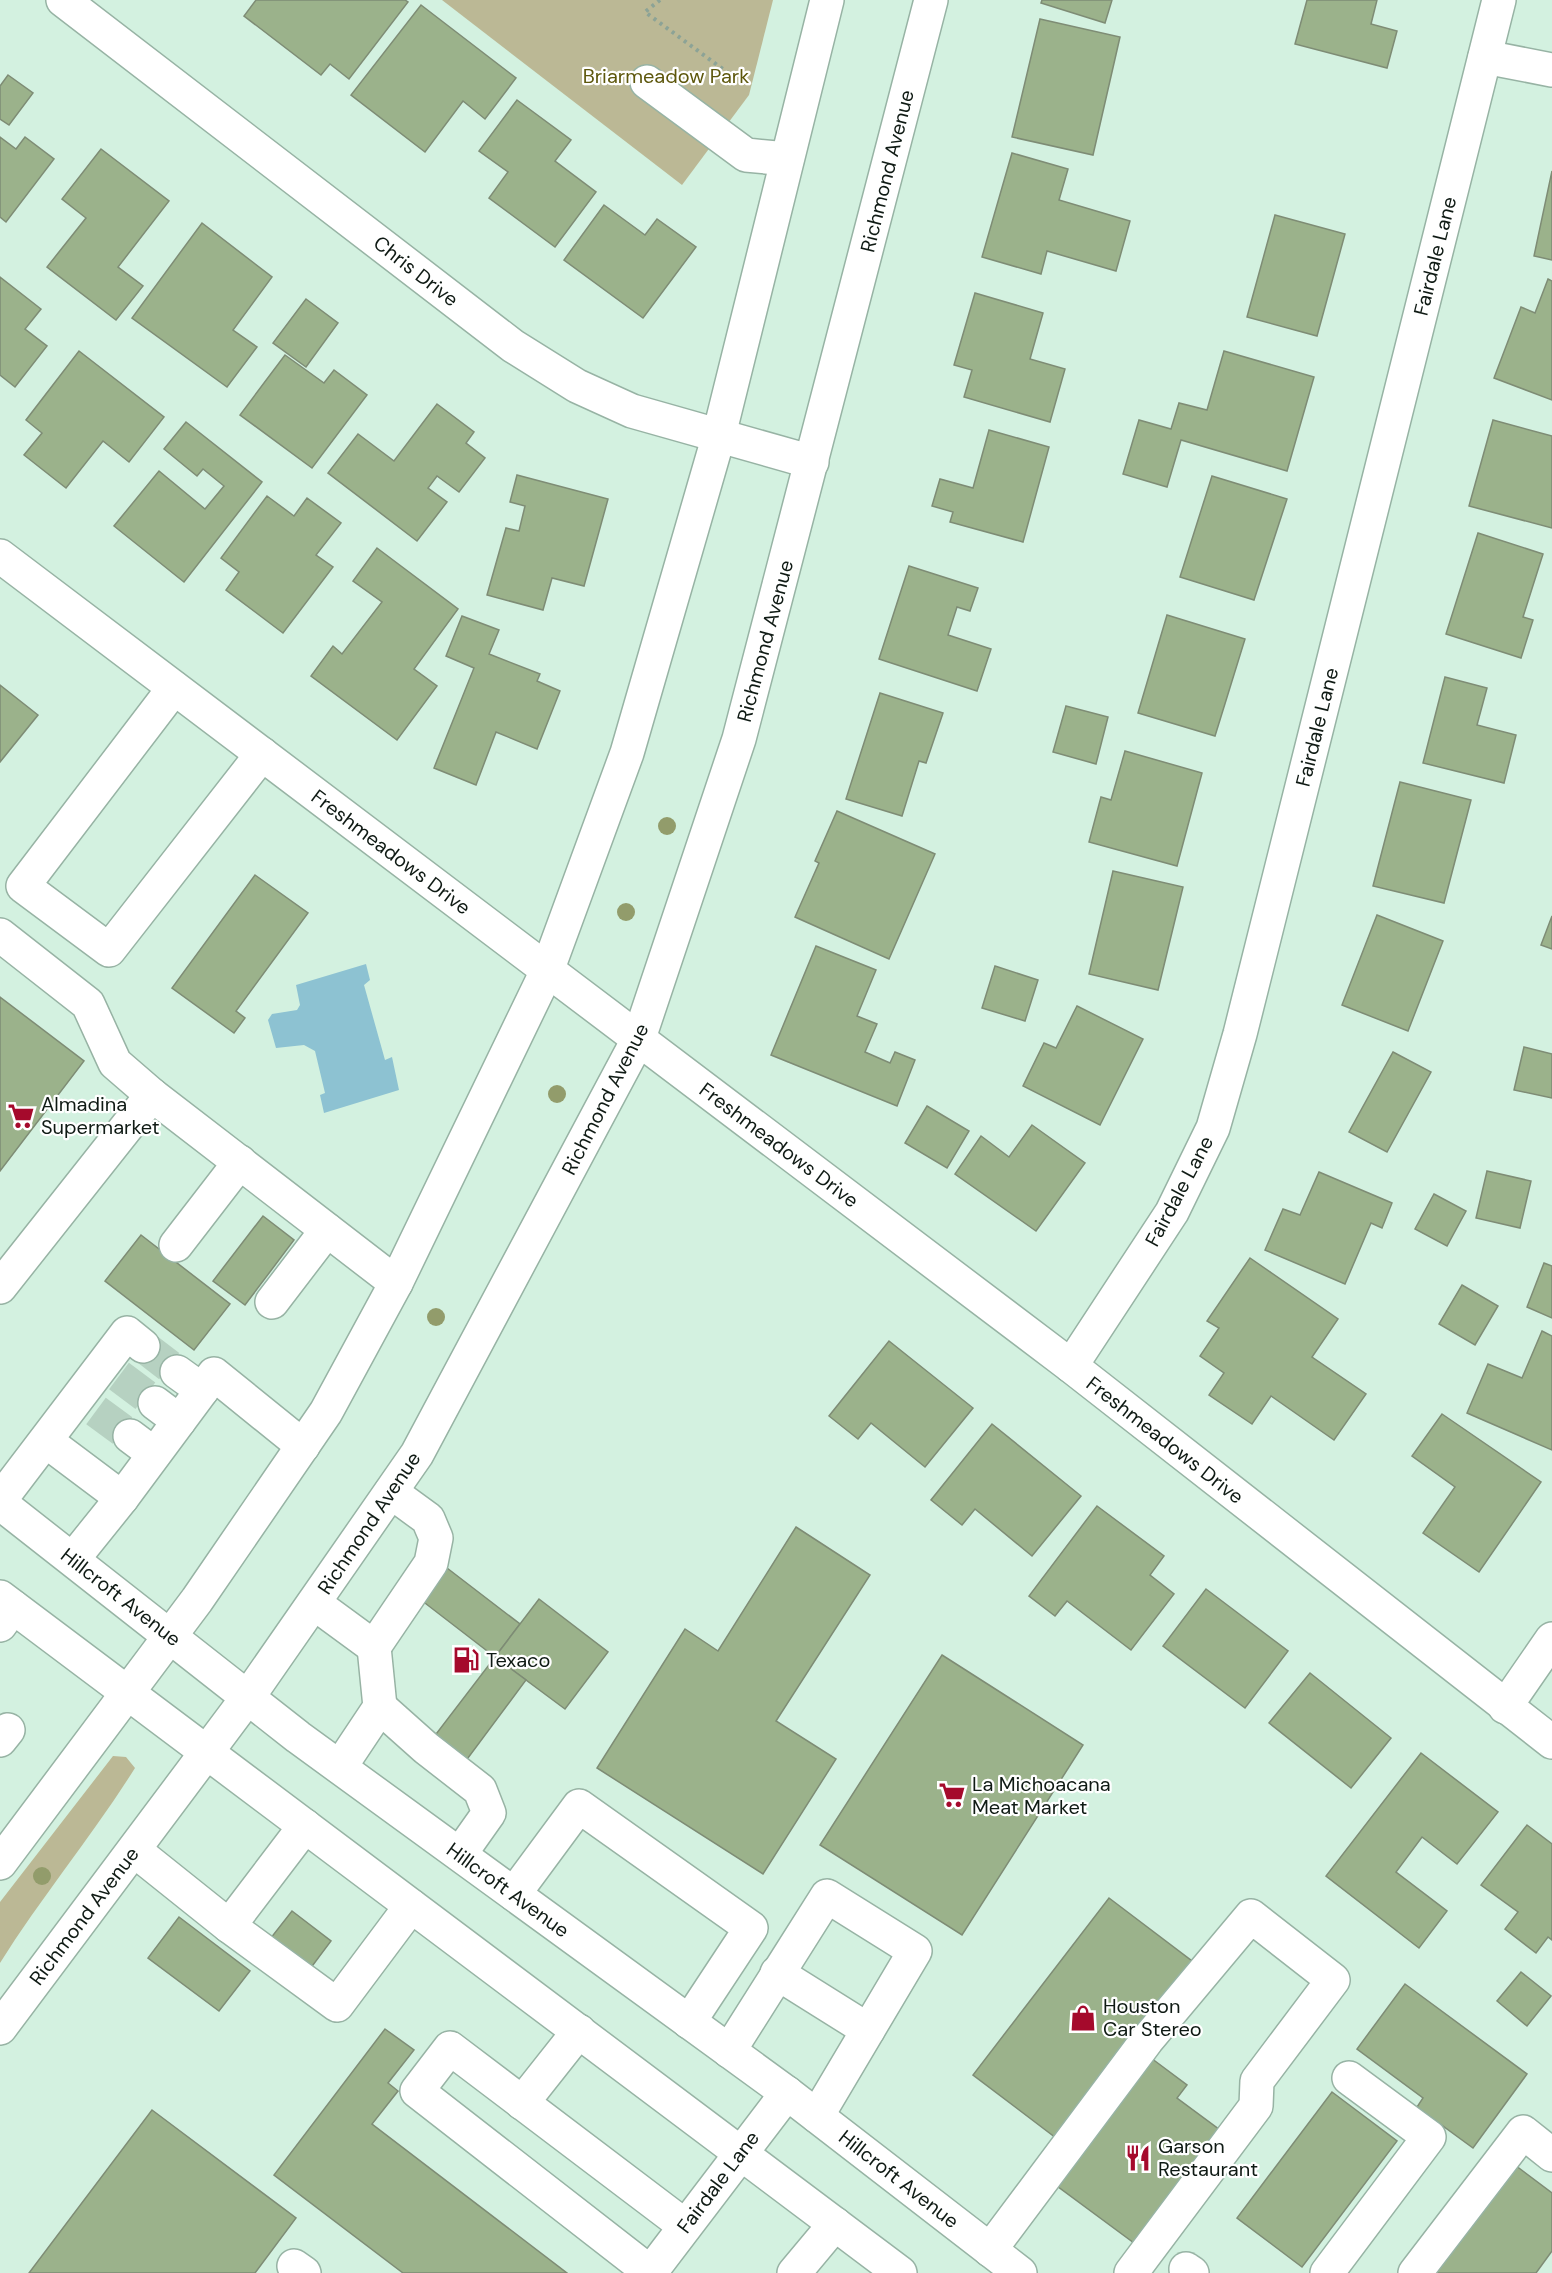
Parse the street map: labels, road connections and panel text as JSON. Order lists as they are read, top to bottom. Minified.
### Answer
{"streets":{"main road":["Richmond Avenue","Fairdale Lane","Chris Drive","Freshmeadows Drive","Hillcroft Avenue"]},"crossings":[["Richmond Avenue","Chris Drive"],["Richmond Avenue","Freshmeadows Drive"],["Richmond Avenue","Hillcroft Avenue"],["Fairdale Lane","Freshmeadows Drive"],["Fairdale Lane","Hillcroft Avenue"]],"parks":["Briarmeadow Park"],"places":{"supermarket":["Almadina Supermarket","La Michoacana Meat Market"],"fuel station":["Texaco"],"shop":["Houston Car Stereo"],"restaurant":["Garson Restaurant"]}}
